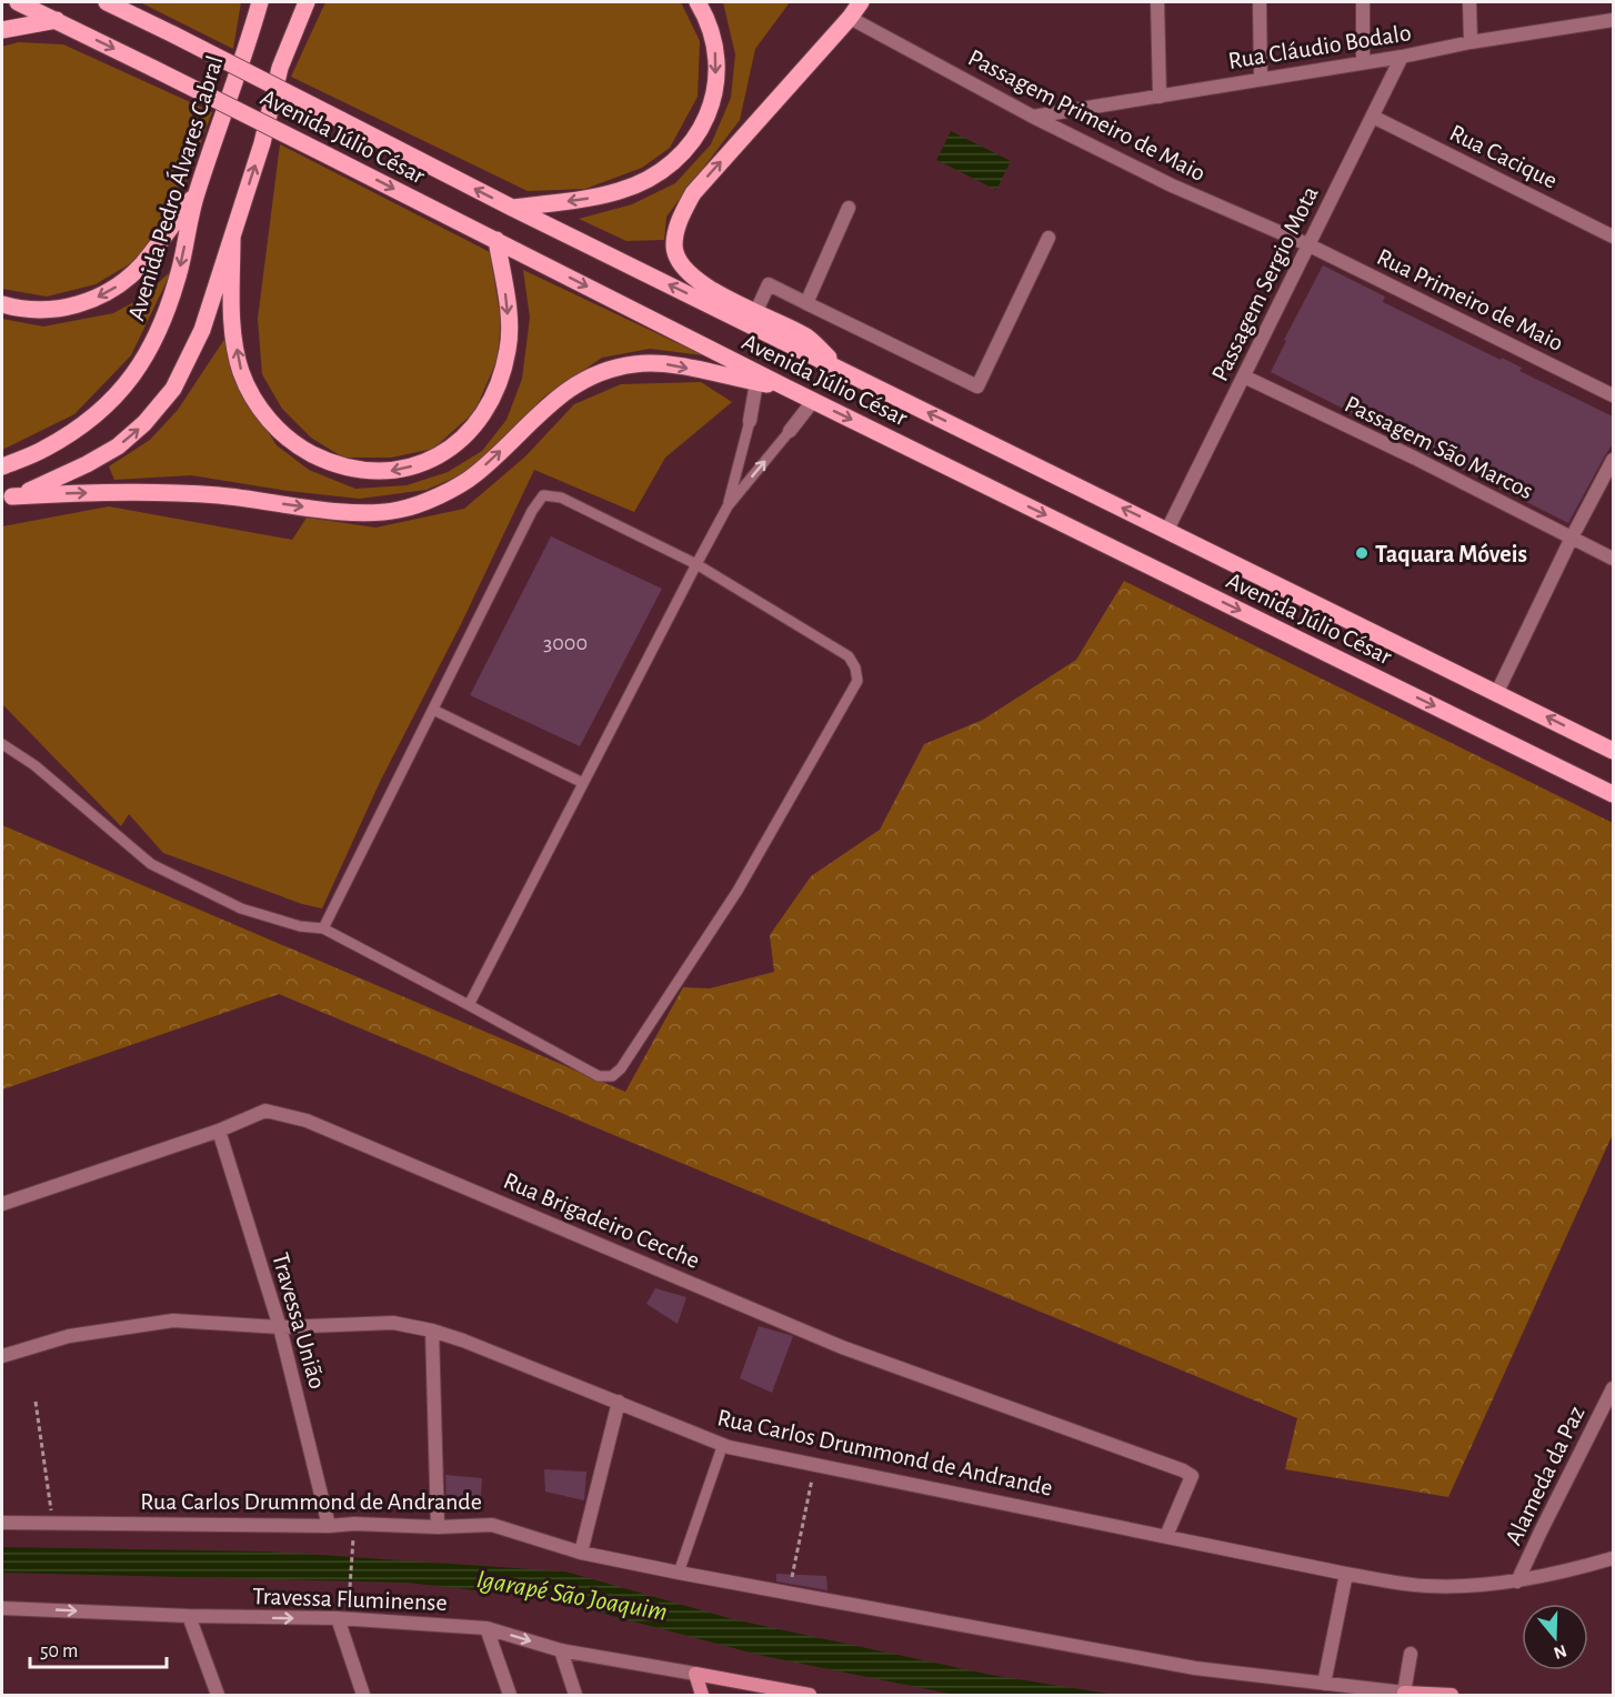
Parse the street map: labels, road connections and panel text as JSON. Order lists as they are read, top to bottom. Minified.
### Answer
{"streets":{"main road":["Avenida Júlio César","Avenida Pedro Álvares Cabral"],"street":["Rua Cláudio Bodalo","Passagem Primeiro de Maio","Rua Cacique","Passagem Sergio Mota","Rua Primeiro de Maio","Passagem São Marcos","Rua Brigadeiro Cecche","Travessa União","Rua Carlos Drummond de Andrande","Alameda da Paz","Travessa Fluminense"]},"crossings":[["Rua Cláudio Bodalo","Passagem Primeiro de Maio"],["Rua Cláudio Bodalo","Passagem Sergio Mota"],["Passagem Primeiro de Maio","Passagem Sergio Mota"],["Passagem Primeiro de Maio","Rua Primeiro de Maio"],["Avenida Júlio César","Passagem Sergio Mota"],["Rua Cacique","Passagem Sergio Mota"],["Passagem Sergio Mota","Rua Primeiro de Maio"],["Passagem Sergio Mota","Passagem São Marcos"],["Rua Brigadeiro Cecche","Travessa União"],["Rua Brigadeiro Cecche","Rua Carlos Drummond de Andrande"],["Travessa União","Rua Carlos Drummond de Andrande"],["Rua Carlos Drummond de Andrande","Alameda da Paz"]],"one_way":["Travessa Fluminense"],"water":["Igarapé São Joaquim"],"places":["Taquara Móveis"],"house_numbers":["3000"],"scale_bar":"50 m","north":"bottom"}
